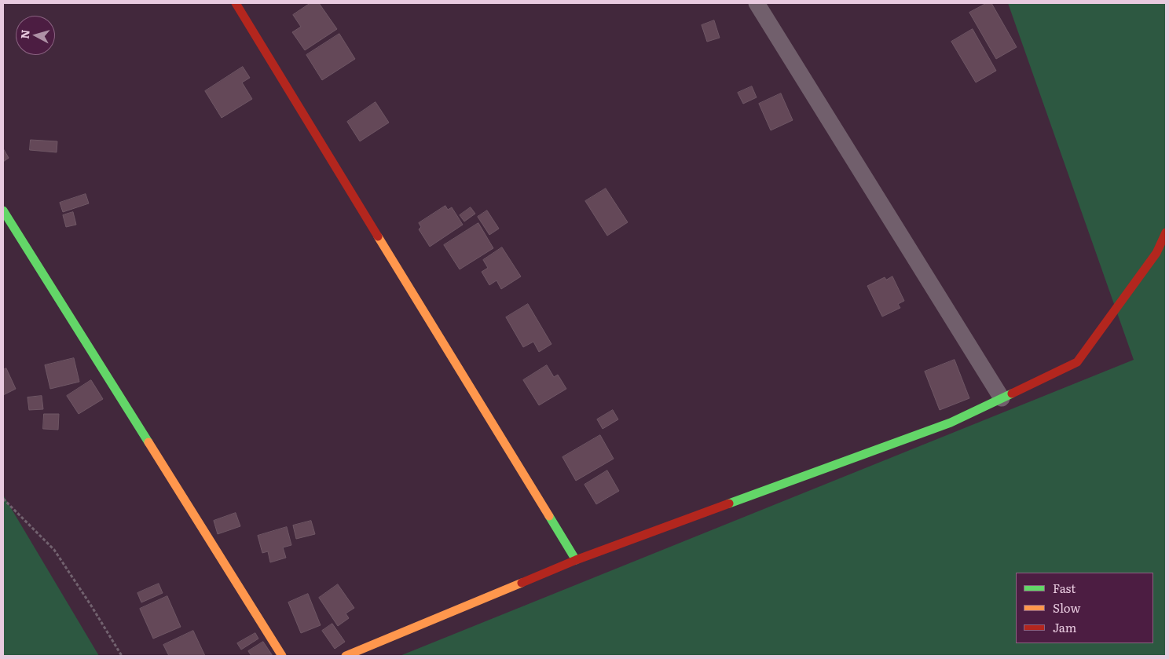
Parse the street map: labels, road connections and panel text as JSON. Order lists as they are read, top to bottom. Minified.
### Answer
{"legend":["Fast","Slow","Jam"],"north":"left"}
